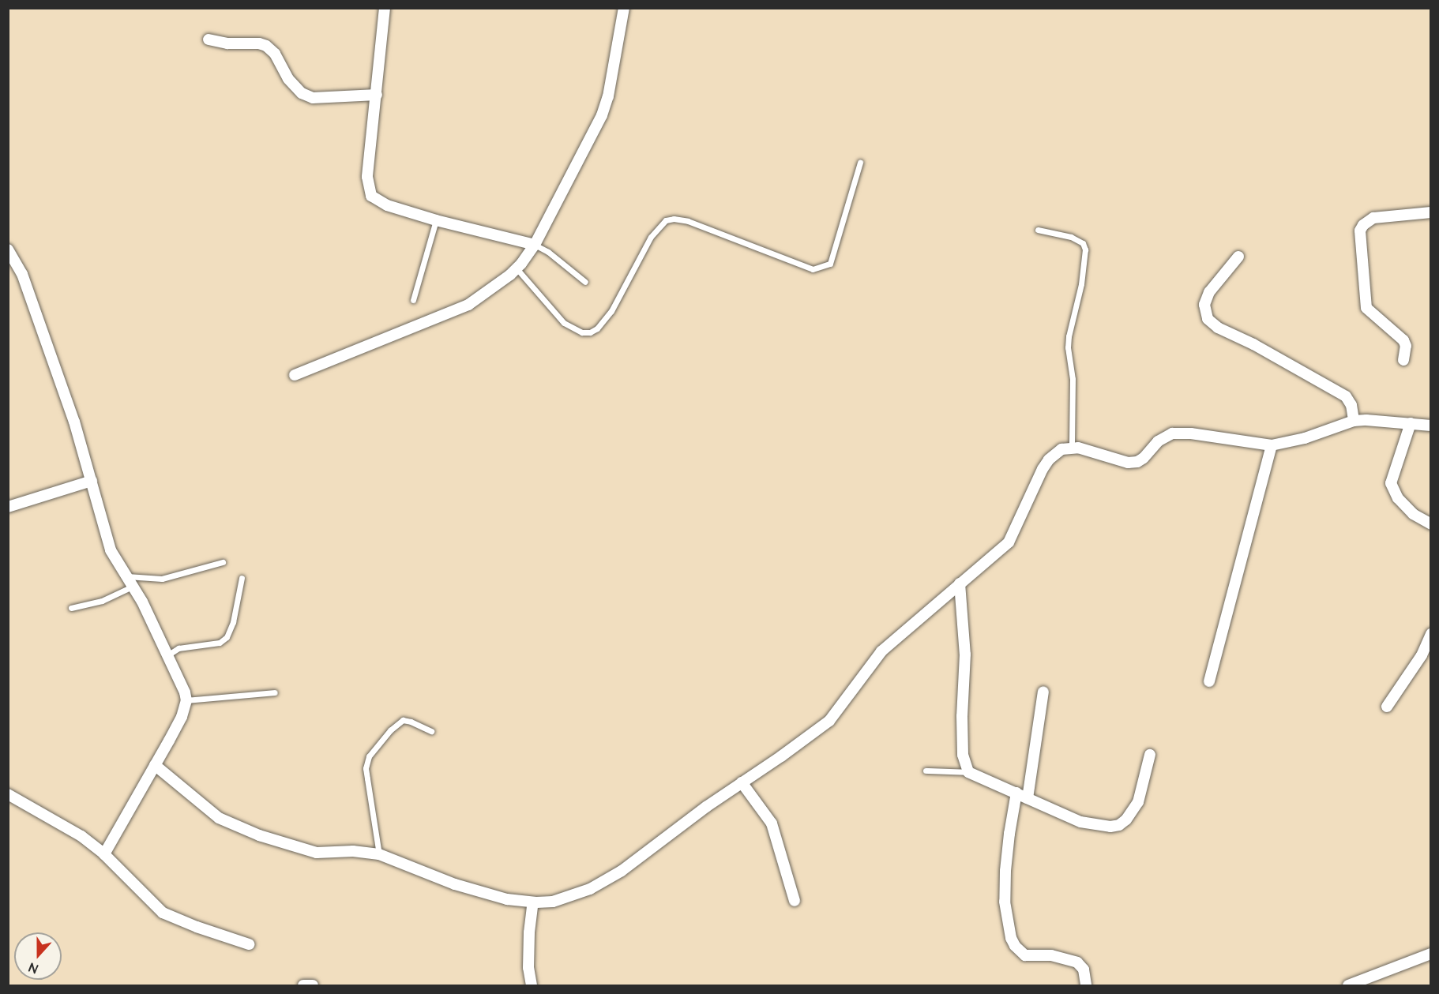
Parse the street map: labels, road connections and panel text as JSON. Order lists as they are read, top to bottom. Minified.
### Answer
{"north":"bottom"}
